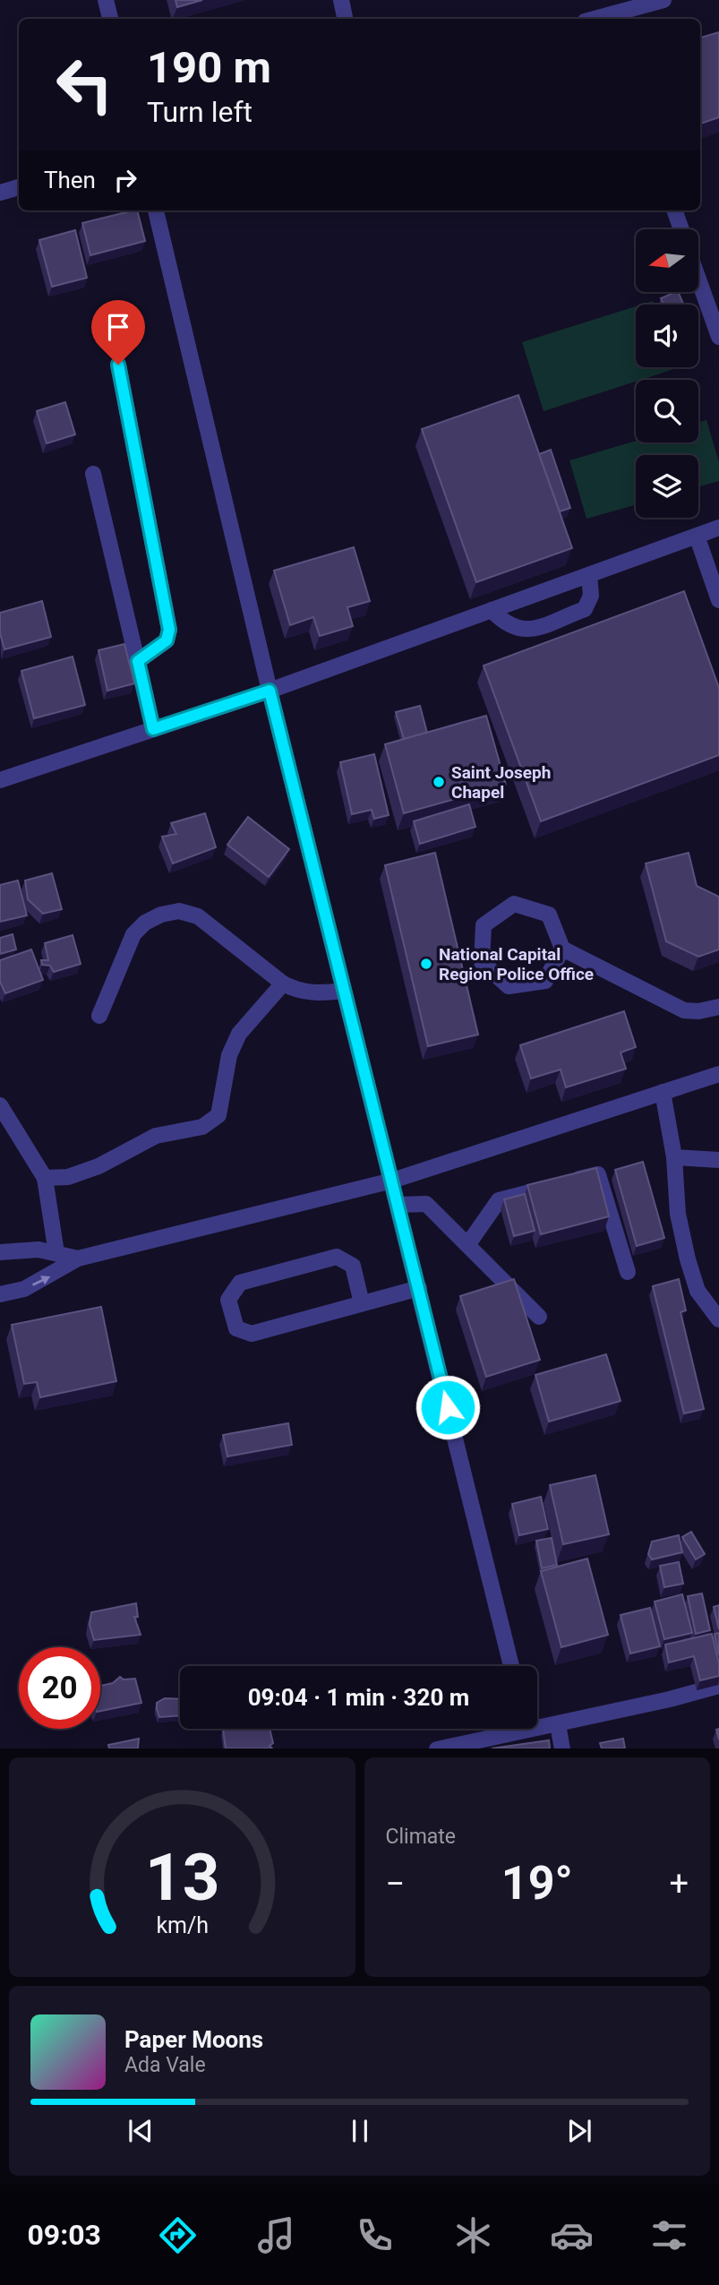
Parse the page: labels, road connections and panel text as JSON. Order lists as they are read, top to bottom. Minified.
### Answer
{"places":["Saint Joseph Chapel","National Capital Region Police Office"],"north":"left","page":{"turn":["190 m","Turn left"],"then":"Then","limit":"20","trip":"09:04 · 1 min · 320 m","tile":"Climate","heat":["−","19°","+"],"song":["Paper Moons","Ada Vale"],"tabs":"09:03","gauge":["13","km/h"]}}
